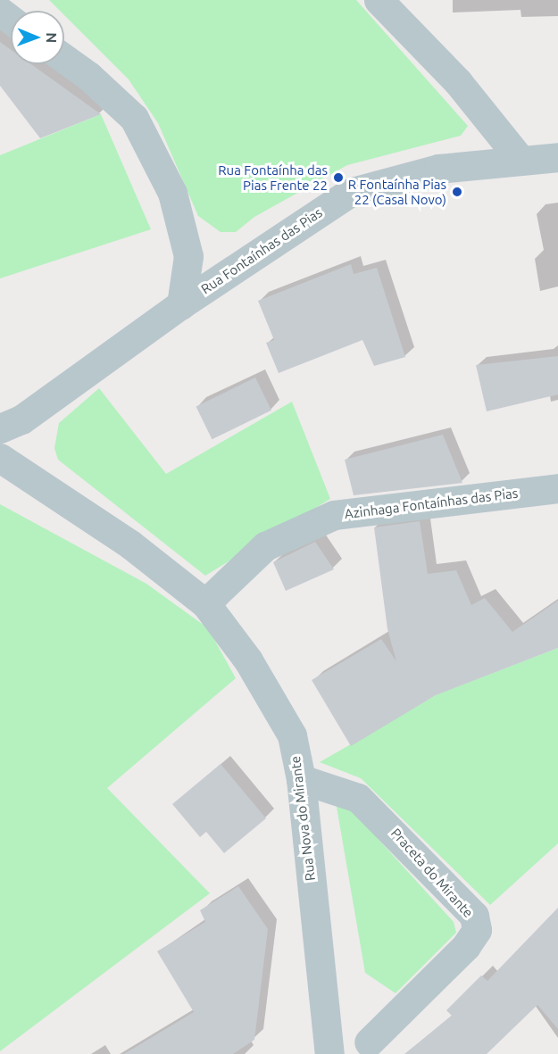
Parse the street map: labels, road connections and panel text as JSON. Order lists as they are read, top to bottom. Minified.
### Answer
{"streets":{"street":["Rua Fontaínhas das Pias","Azinhaga Fontaínhas das Pias","Rua Nova do Mirante","Praceta do Mirante"]},"crossings":[["Azinhaga Fontaínhas das Pias","Rua Nova do Mirante"],["Rua Nova do Mirante","Praceta do Mirante"]],"places":["Rua Fontaínha das Pias Frente 22","R Fontaínha Pias 22 (Casal Novo)"],"north":"right"}
